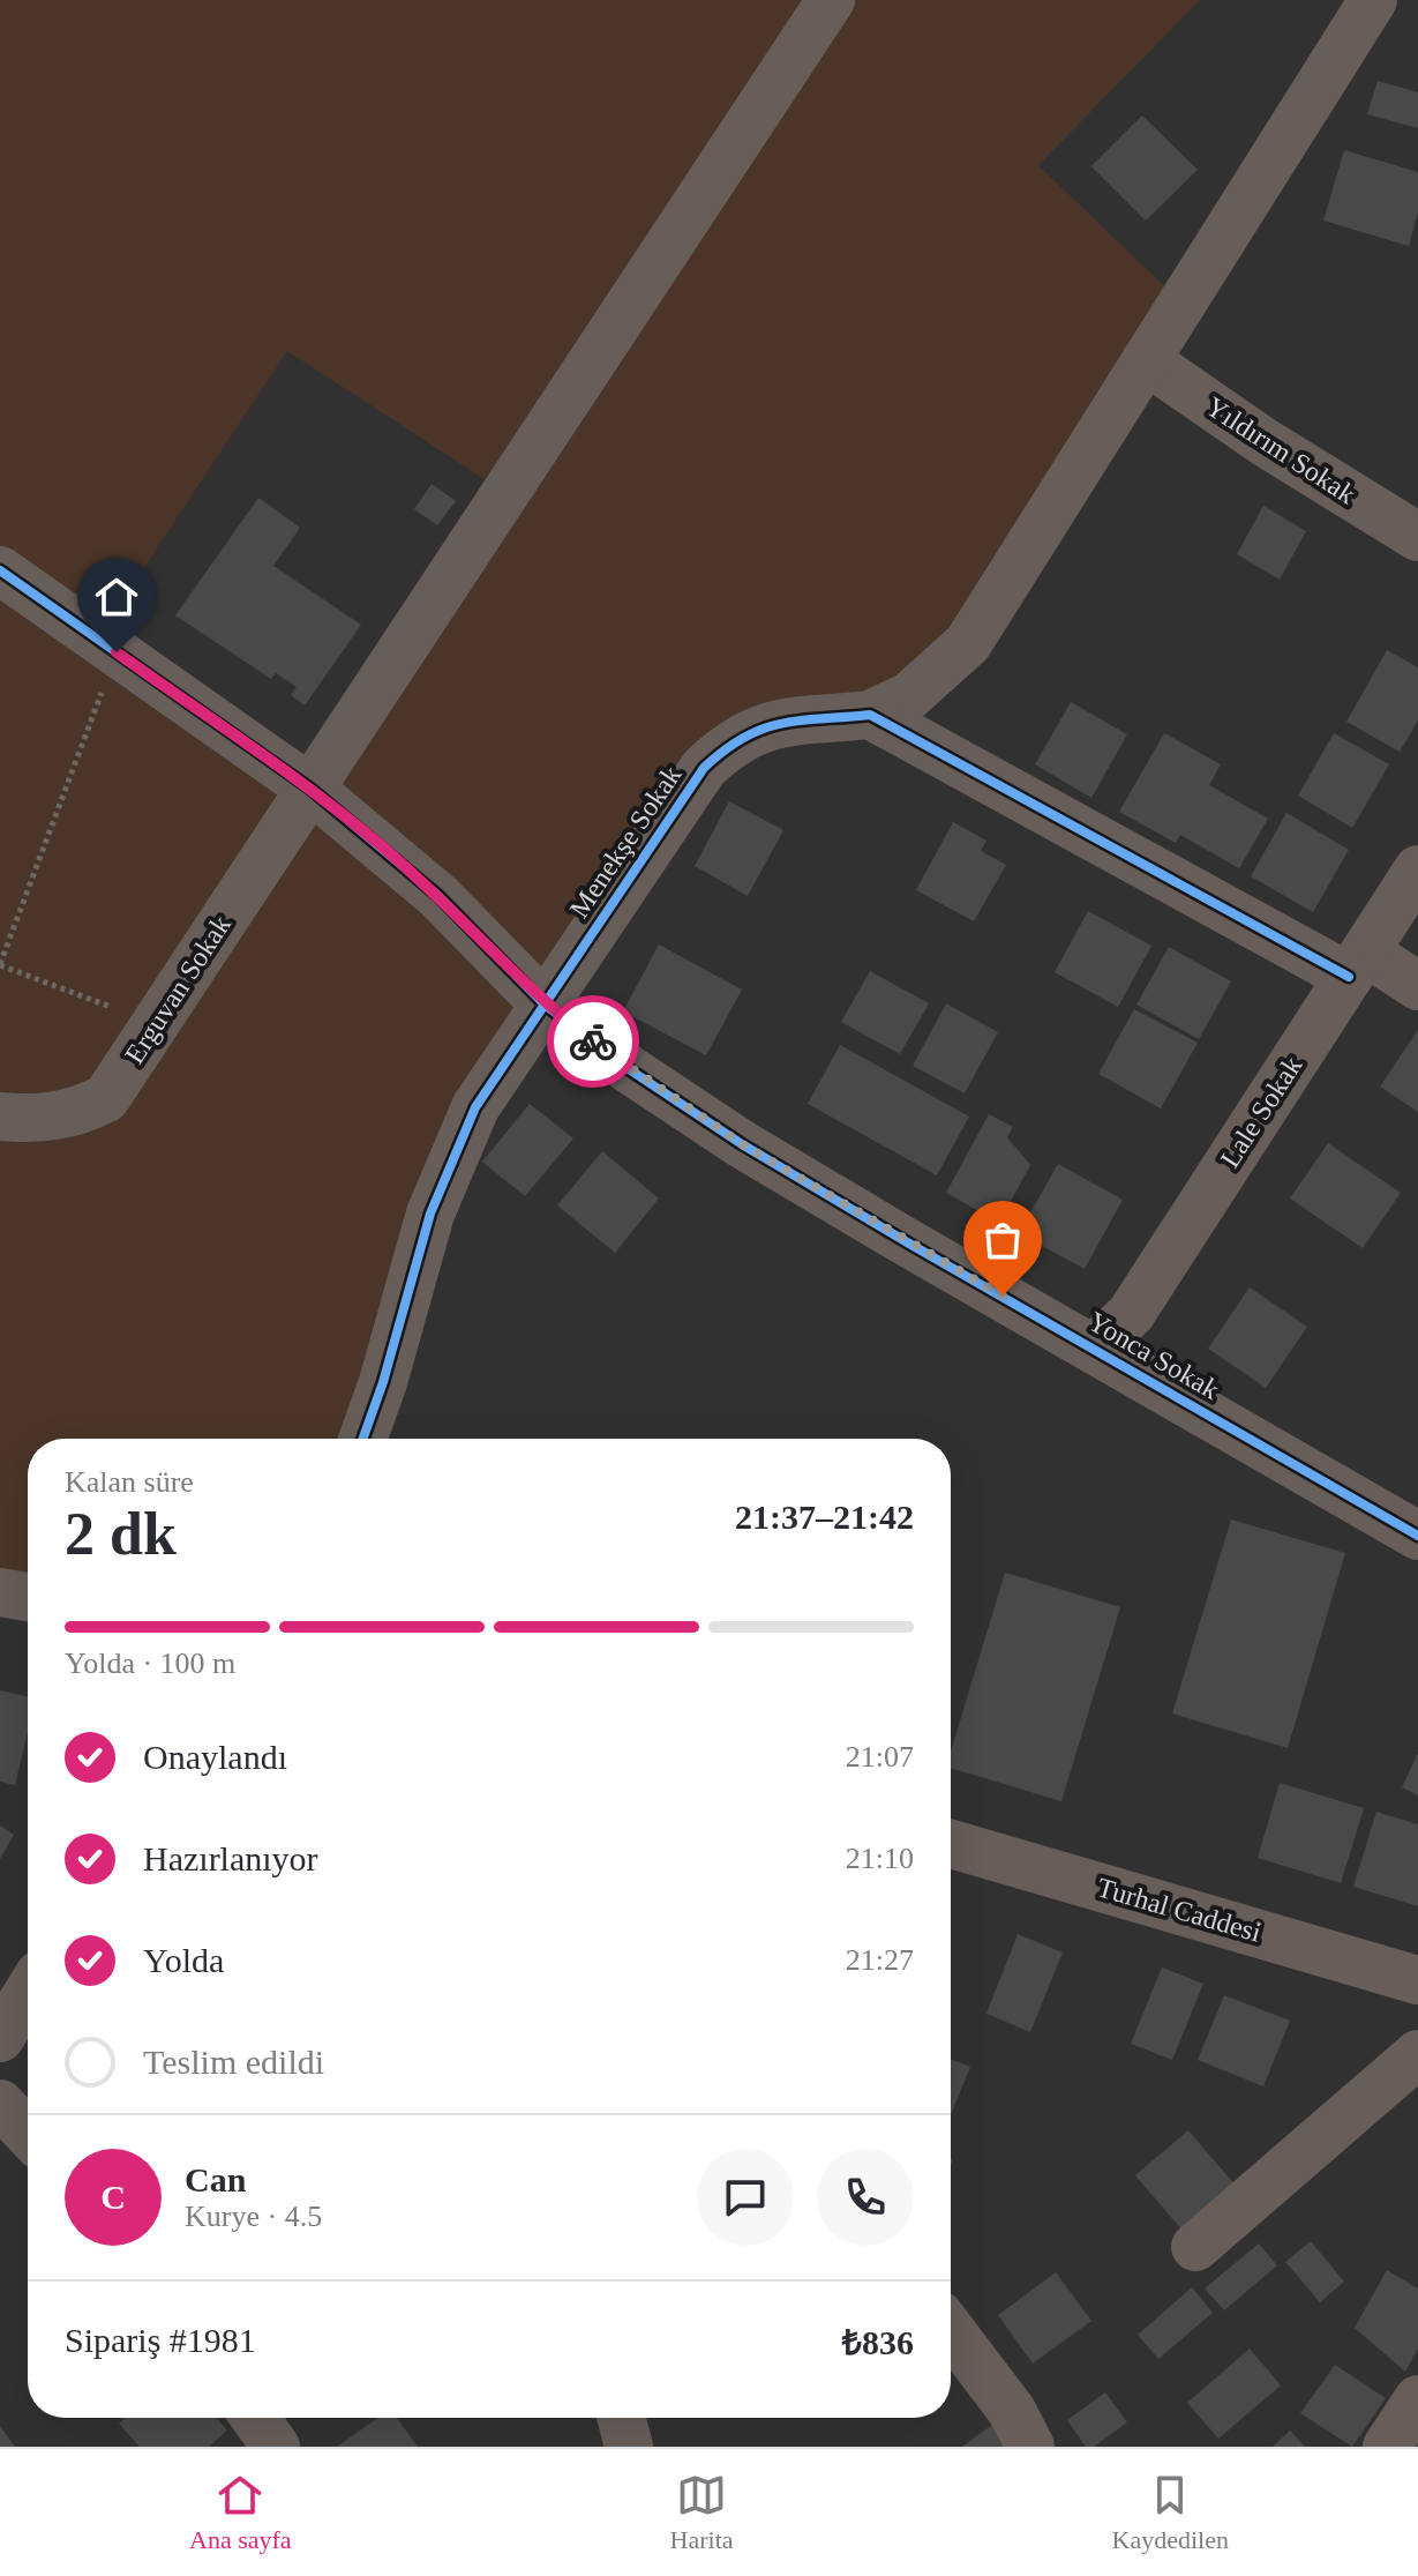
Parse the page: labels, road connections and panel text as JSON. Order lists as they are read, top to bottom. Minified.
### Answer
{"streets":{"street":["Yıldırım Sokak","Menekşe Sokak","Erguvan Sokak","Lale Sokak","Yonca Sokak","Turhal Caddesi"]},"crossings":[["Menekşe Sokak","Yonca Sokak"],["Erguvan Sokak","Yonca Sokak"],["Lale Sokak","Yonca Sokak"]],"page":{"heading":["2 dk","Kalan süre","21:37–21:42"],"panel":["Can","Kurye · 4.5","Sipariş #1981","₺836"],"bar":"Yolda · 100 m","list":[["Onaylandı","21:07"],["Hazırlanıyor","21:10"],["Yolda","21:27"],"Teslim edildi"],"round":"C","tabs":["Ana sayfa","Harita","Kaydedilen"]}}
